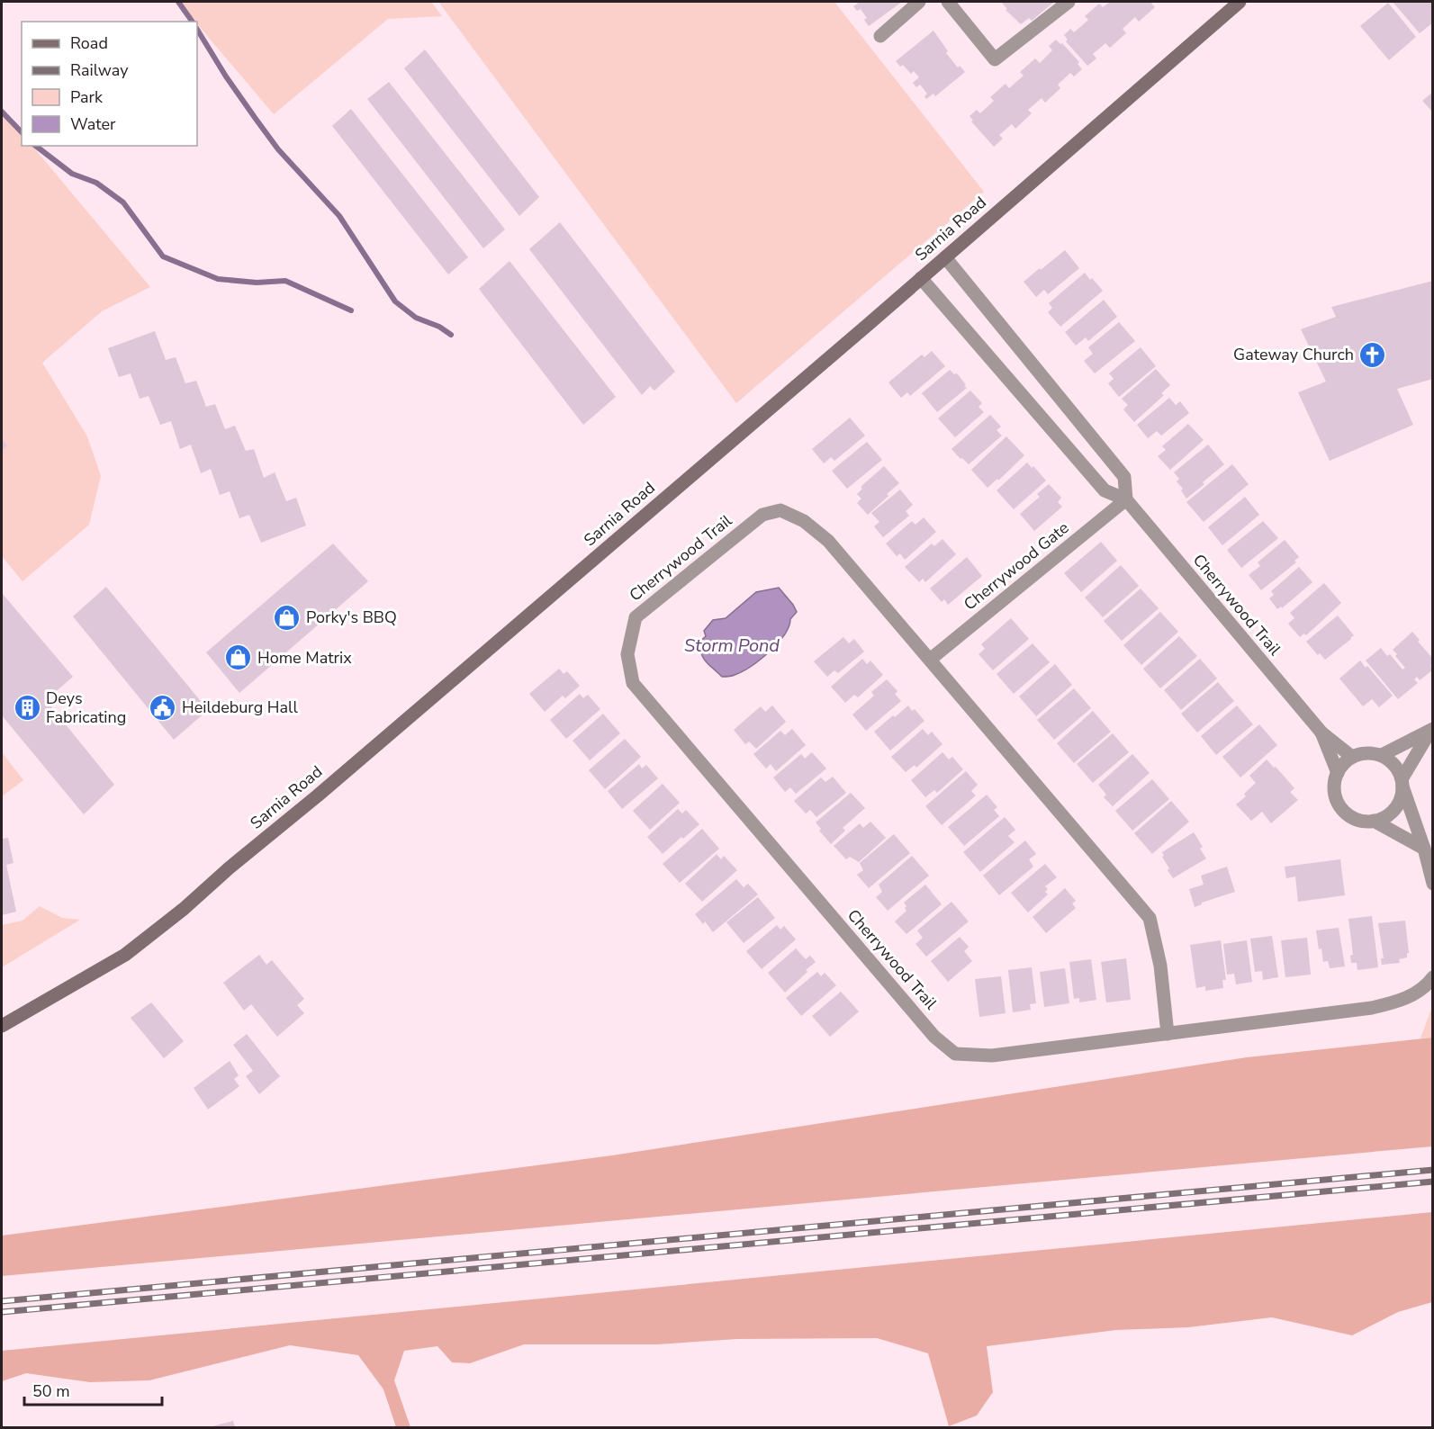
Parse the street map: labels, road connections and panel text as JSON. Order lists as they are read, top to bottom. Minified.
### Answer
{"streets":{"main road":["Sarnia Road"],"street":["Cherrywood Trail","Cherrywood Gate"]},"crossings":[["Sarnia Road","Cherrywood Trail"],["Cherrywood Trail","Cherrywood Gate"]],"water":["Storm Pond"],"places":{"church":["Gateway Church"],"shop":["Porky's BBQ","Home Matrix"],"building":["Deys Fabricating"],"public building":["Heildeburg Hall"]},"legend":["Road","Railway","Park","Water"],"scale_bar":"50 m"}
